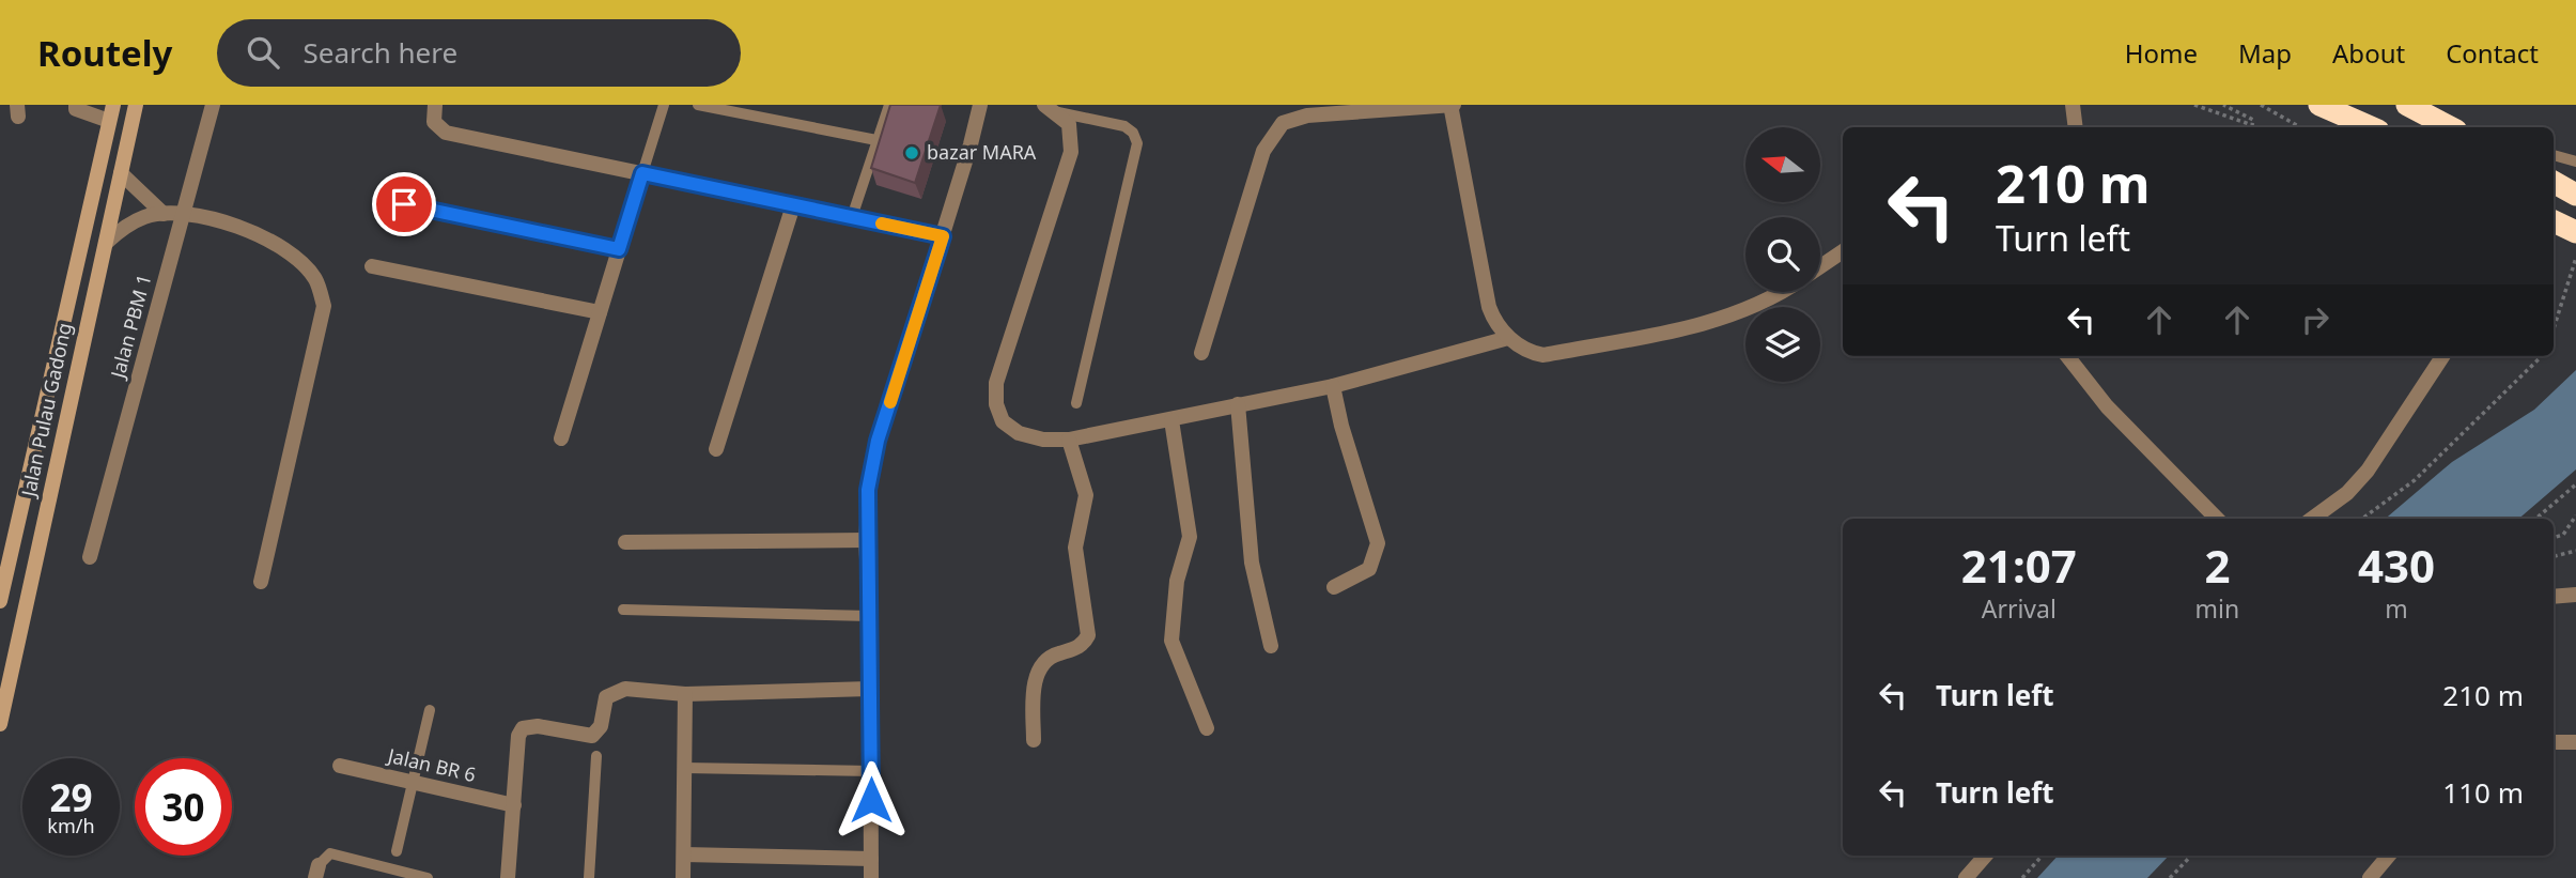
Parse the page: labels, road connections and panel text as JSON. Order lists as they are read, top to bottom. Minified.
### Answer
{"streets":{"main road":["Jalan Pulau Gadong"],"street":["Jalan PBM 1","Jalan BR 6"]},"places":["bazar MARA"],"north":"left","page":{"header":"Routely","search":"Search here","nav":["Home","Map","About","Contact"],"turn":["210 m","Turn left"],"eta":["21:07","Arrival","2","min","430","m"],"list":[{"name":"Turn left","value":"210 m"},{"name":"Turn left","value":"110 m"}],"speed":"29 km/h","limit":"30"}}
